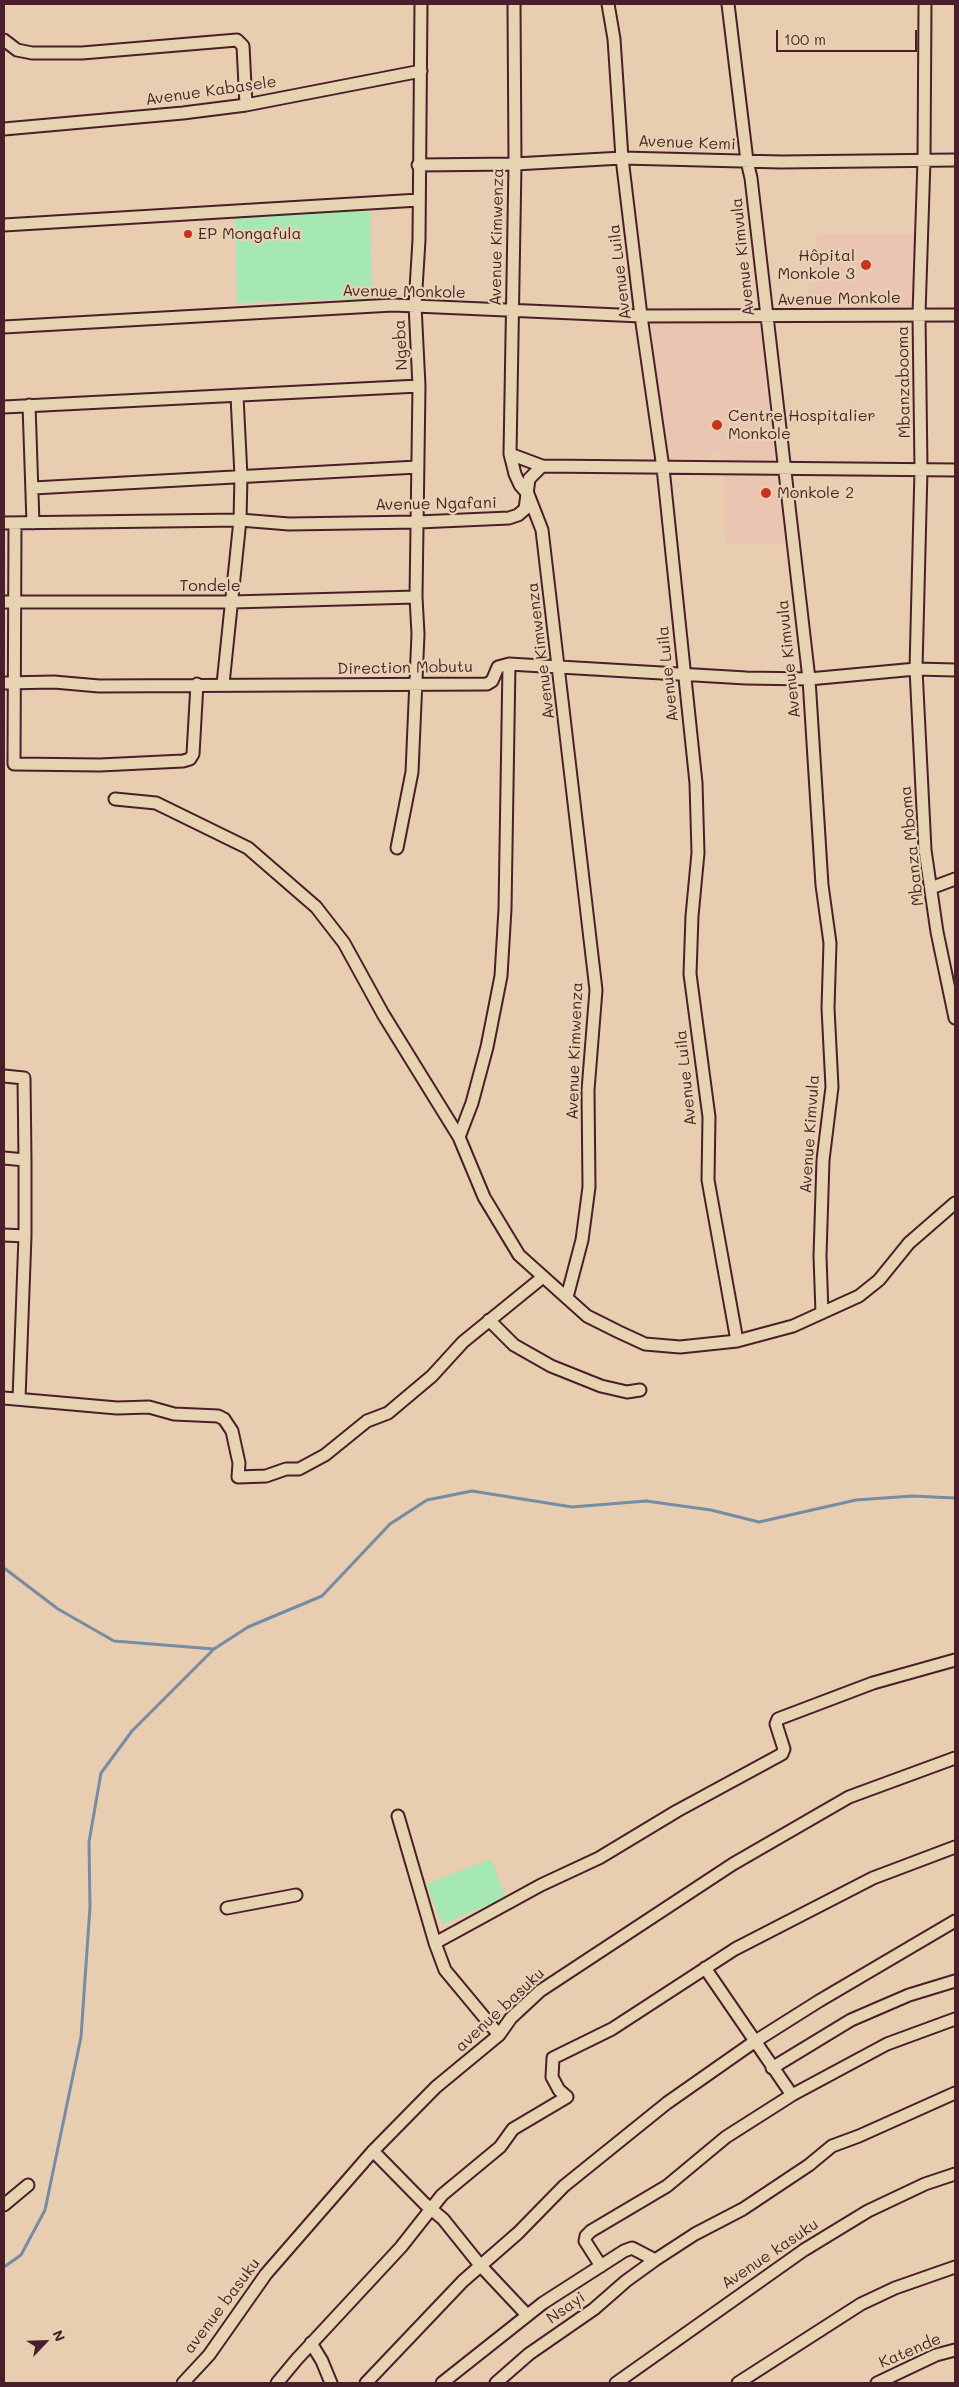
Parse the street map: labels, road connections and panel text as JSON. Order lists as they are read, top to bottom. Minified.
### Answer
{"streets":{"street":["Avenue Kabasele","Avenue Kemi","Avenue Kimwenza","Avenue Kimvula","Avenue Luila","Avenue Monkole","Ngeba","Mbanzabooma","Avenue Ngafani","Tondele","Direction Mobutu","Mbanza Mboma","avenue basuku","Avenue kasuku","Nsayi","Katende"]},"crossings":[["Avenue Kabasele","Ngeba"],["Avenue Kemi","Avenue Kimwenza"],["Avenue Kemi","Avenue Kimvula"],["Avenue Kemi","Avenue Luila"],["Avenue Kemi","Ngeba"],["Avenue Kemi","Mbanzabooma"],["Avenue Kimwenza","Avenue Monkole"],["Avenue Kimwenza","Avenue Ngafani"],["Avenue Kimvula","Avenue Monkole"],["Avenue Luila","Avenue Monkole"],["Avenue Monkole","Ngeba"],["Avenue Monkole","Mbanzabooma"],["Ngeba","Avenue Ngafani"],["Ngeba","Tondele"],["Ngeba","Direction Mobutu"],["Mbanzabooma","Mbanza Mboma"]],"places":["EP Mongafula","Hôpital Monkole 3","Centre Hospitalier Monkole","Monkole 2"],"scale_bar":"100 m","north":"top right"}
